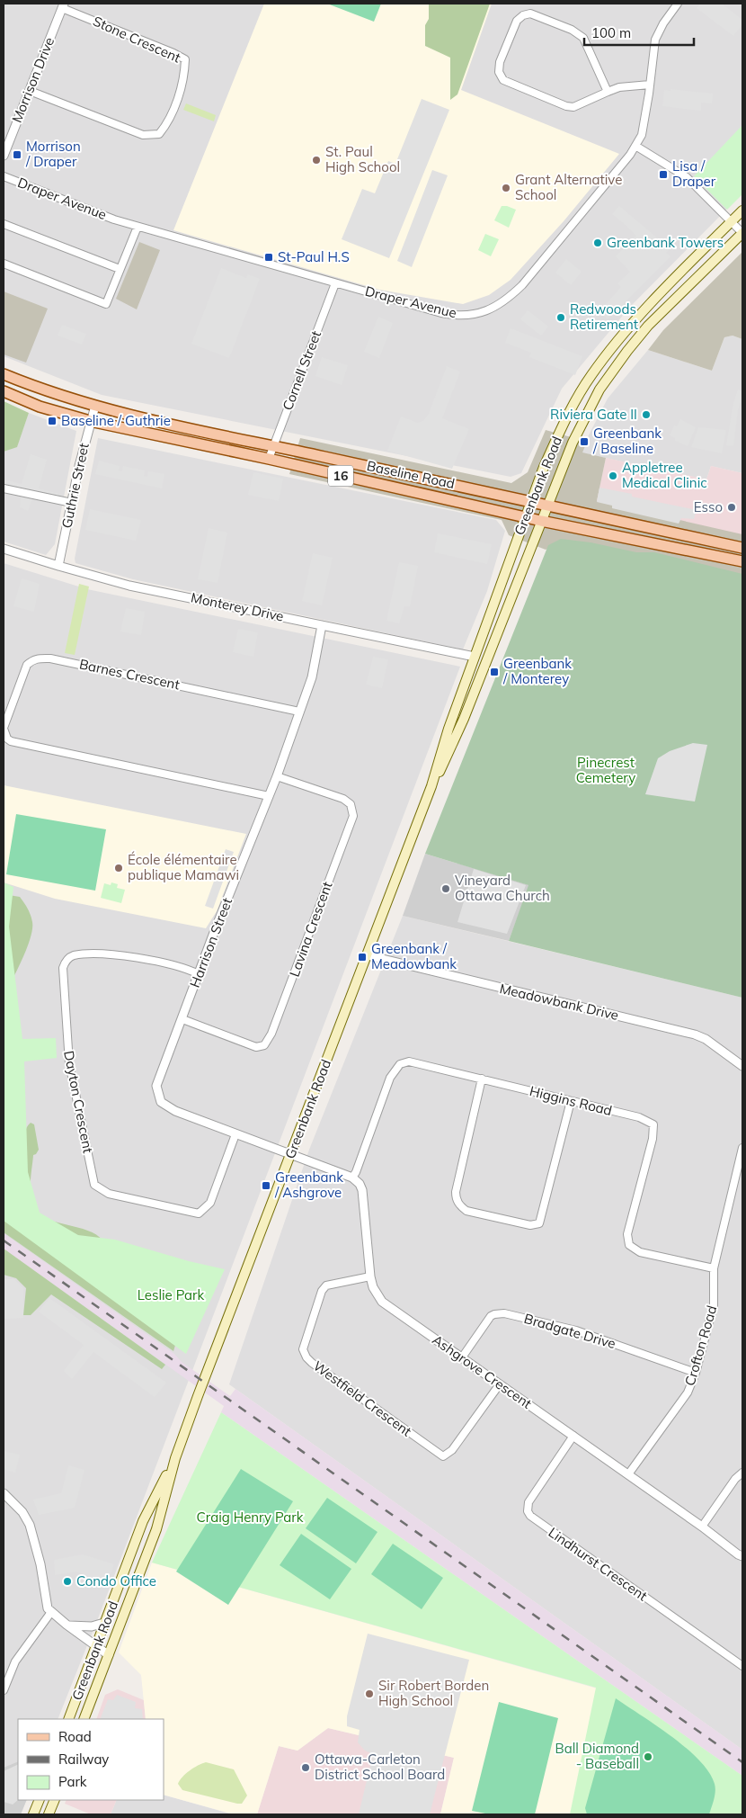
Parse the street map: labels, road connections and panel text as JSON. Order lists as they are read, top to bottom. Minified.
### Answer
{"streets":{"main road":["Baseline Road","16","Greenbank Road"],"street":["Stone Crescent","Morrison Drive","Draper Avenue","Cornell Street","Guthrie Street","Monterey Drive","Barnes Crescent","Lavina Crescent","Harrison Street","Meadowbank Drive","Higgins Road","Dayton Crescent","Bradgate Drive","Crofton Road","Ashgrove Crescent","Westfield Crescent","Lindhurst Crescent"]},"crossings":[["Stone Crescent","Morrison Drive"],["Draper Avenue","Cornell Street"],["Cornell Street","Baseline Road"],["Baseline Road","Guthrie Street"],["Baseline Road","Greenbank Road"],["Guthrie Street","Monterey Drive"],["Greenbank Road","Monterey Drive"],["Greenbank Road","Harrison Street"],["Greenbank Road","Meadowbank Drive"],["Monterey Drive","Harrison Street"],["Barnes Crescent","Harrison Street"],["Lavina Crescent","Harrison Street"],["Harrison Street","Dayton Crescent"],["Higgins Road","Crofton Road"],["Higgins Road","Ashgrove Crescent"],["Bradgate Drive","Crofton Road"],["Bradgate Drive","Ashgrove Crescent"],["Crofton Road","Ashgrove Crescent"],["Ashgrove Crescent","Westfield Crescent"],["Ashgrove Crescent","Lindhurst Crescent"]],"parks":["Pinecrest Cemetery","Leslie Park","Craig Henry Park"],"places":{"transit":["Morrison / Draper","Lisa / Draper","St-Paul H.S","Baseline / Guthrie","Greenbank / Baseline","Greenbank / Monterey","Greenbank / Meadowbank","Greenbank / Ashgrove"],"other":["St. Paul High School","Grant Alternative School","Greenbank Towers","Redwoods Retirement","Riviera Gate II","Appletree Medical Clinic","Esso","École élémentaire publique Mamawi","Vineyard Ottawa Church","Condo Office","Sir Robert Borden High School","Ball Diamond - Baseball","Ottawa-Carleton District School Board"]},"legend":["Road","Railway","Park"],"scale_bar":"100 m"}
